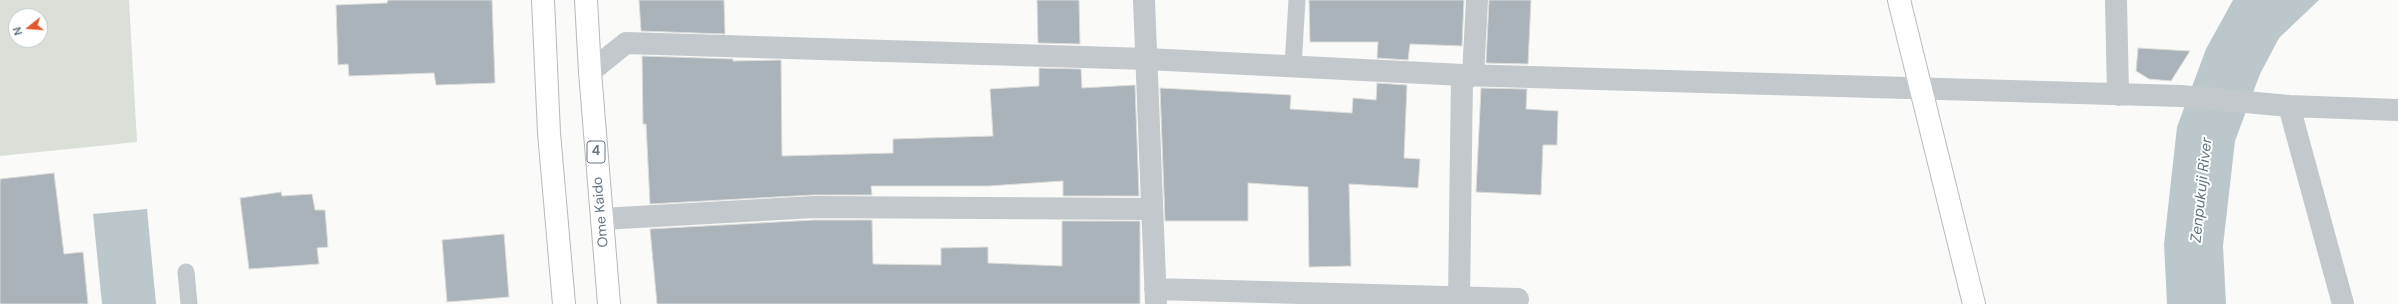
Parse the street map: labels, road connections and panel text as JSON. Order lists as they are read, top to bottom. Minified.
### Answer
{"streets":{"main road":["4","Ome Kaido"]},"water":["Zenpukuji River"],"north":"left"}
